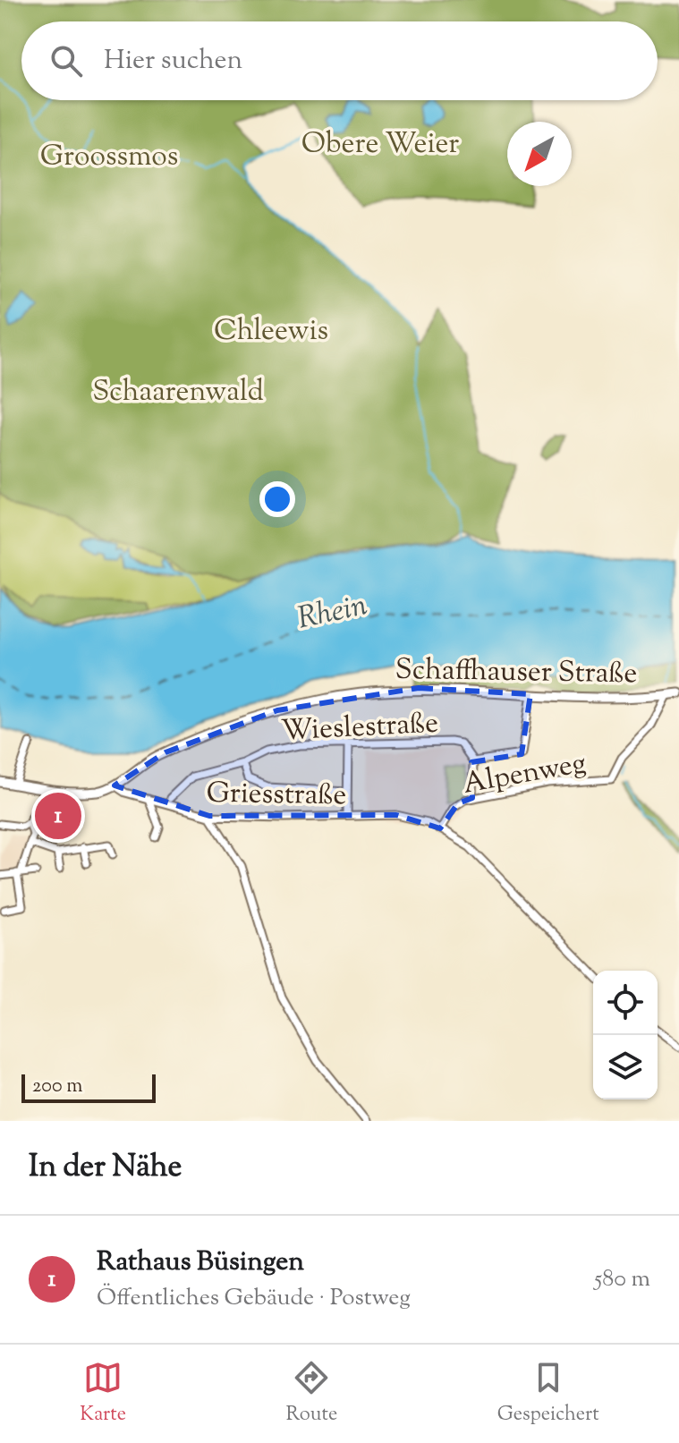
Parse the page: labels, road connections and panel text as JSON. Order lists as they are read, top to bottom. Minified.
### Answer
{"streets":{"main road":["Schaffhauser Straße"],"street":["Wieslestraße","Alpenweg","Griesstraße"]},"crossings":[["Schaffhauser Straße","Alpenweg"],["Schaffhauser Straße","Griesstraße"],["Wieslestraße","Alpenweg"],["Alpenweg","Griesstraße"]],"water":["Rhein"],"parks":["Obere Weier","Groossmos","Chleewis","Schaarenwald"],"scale_bar":"200 m","north":"bottom left","page":{"search":"Hier suchen","pins":"1","scale":"200 m","heading":"In der Nähe","list":[{"mark":"1","name":"Rathaus Büsingen","note":"Öffentliches Gebäude · Postweg","value":"580 m"}],"nav":["Karte","Route","Gespeichert"]}}
